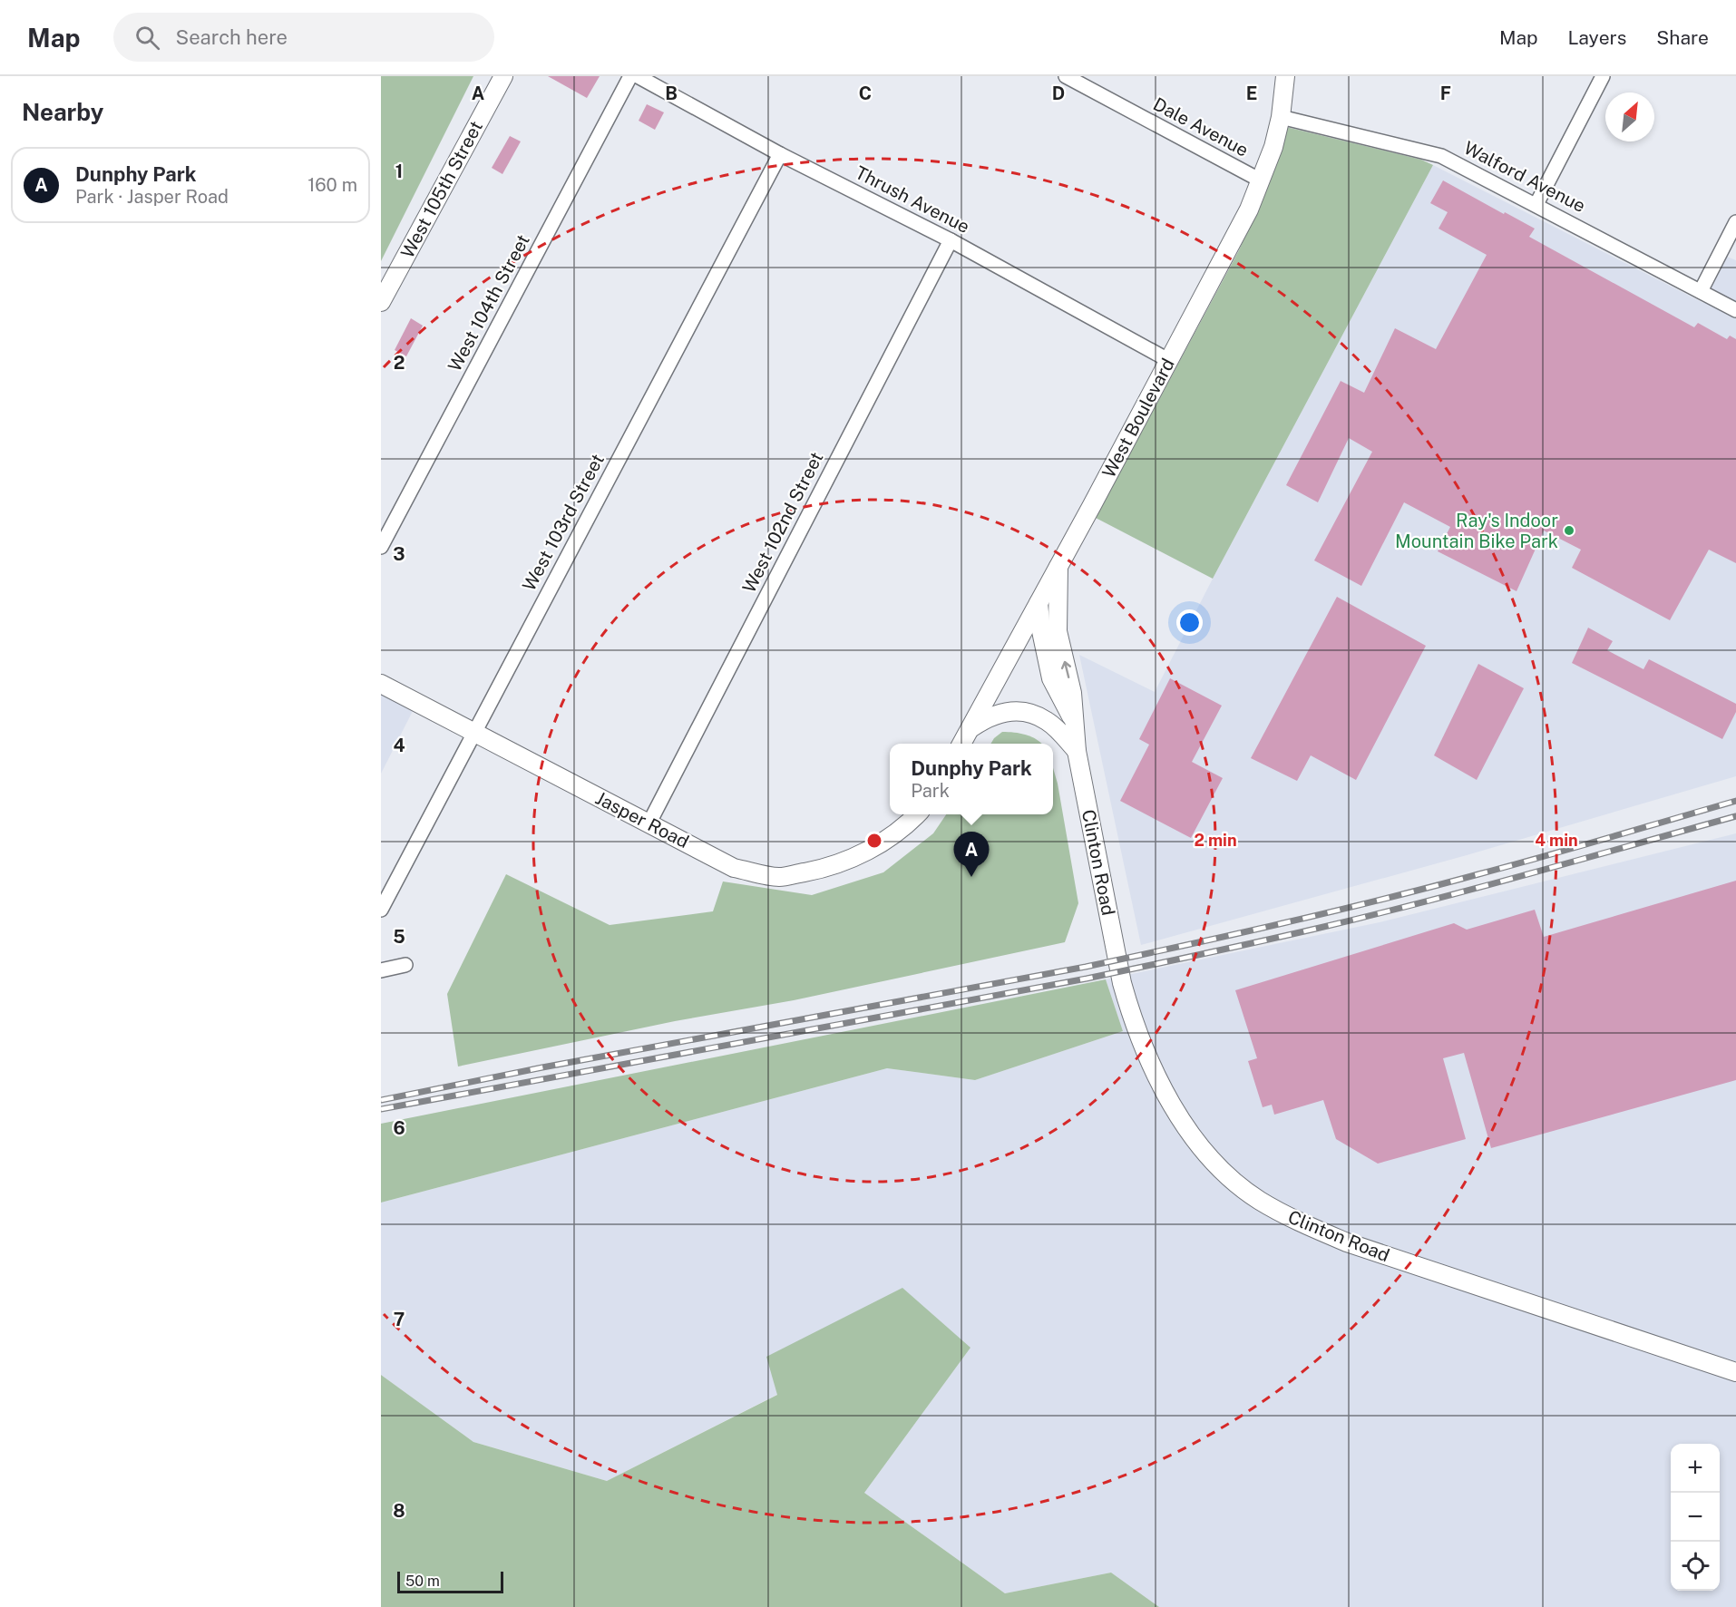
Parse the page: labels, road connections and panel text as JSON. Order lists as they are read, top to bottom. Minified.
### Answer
{"streets":{"street":["Dale Avenue","Walford Avenue","West 105th Street","Thrush Avenue","West 104th Street","West Boulevard","West 103rd Street","West 102nd Street","Jasper Road","Clinton Road"]},"crossings":[["Dale Avenue","West Boulevard"],["Walford Avenue","West Boulevard"],["Thrush Avenue","West Boulevard"],["Thrush Avenue","West 103rd Street"],["Thrush Avenue","West 102nd Street"],["West Boulevard","Clinton Road"],["West 103rd Street","Jasper Road"],["West 102nd Street","Jasper Road"]],"places":["Ray's Indoor Mountain Bike Park"],"scale_bar":"50 m","north":"top right","page":{"header":"Map","search":"Search here","nav":["Map","Layers","Share"],"heading":"Nearby","list":[{"mark":"A","name":"Dunphy Park","note":"Park · Jasper Road","value":"160 m"}],"popup":["Dunphy Park","Park"],"pins":"A","map_buttons":["+","−"],"scale":"50 m"},"grid":{"columns":["A","B","C","D","E","F"],"rows":["1","2","3","4","5","6","7","8"]},"rings":["2 min","4 min"]}
